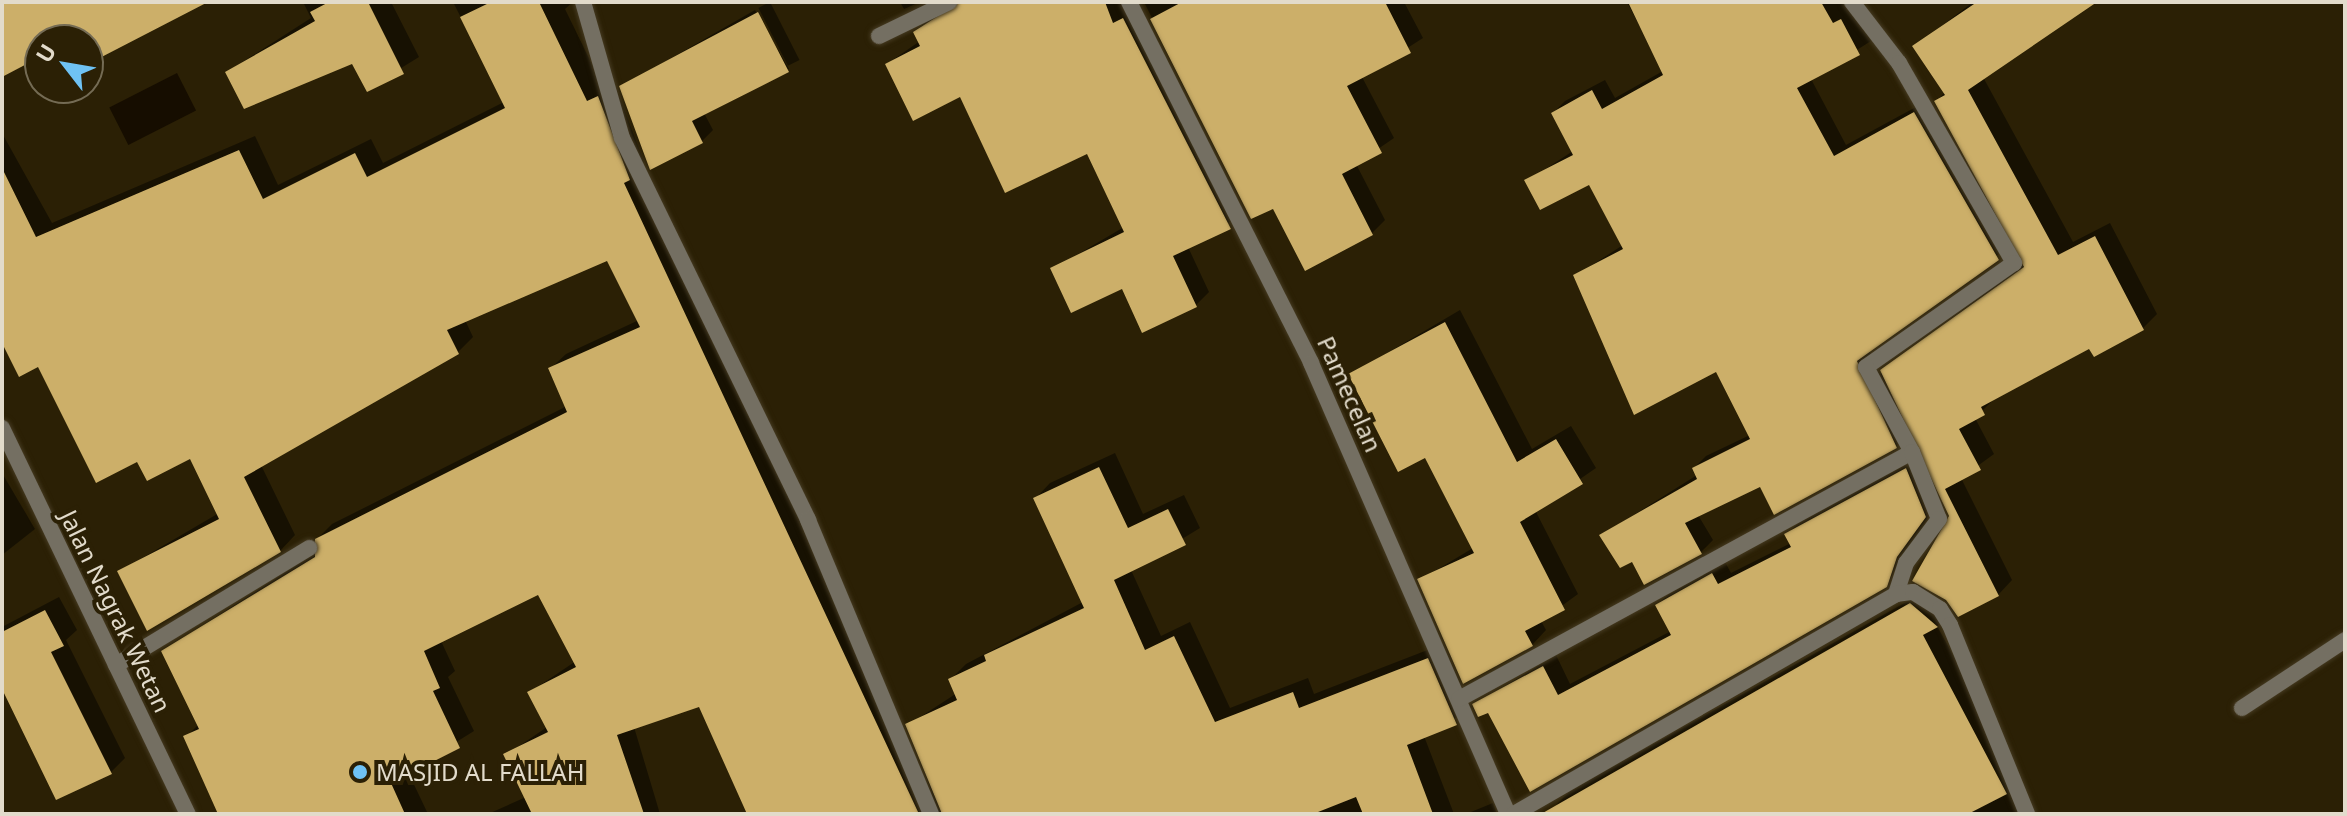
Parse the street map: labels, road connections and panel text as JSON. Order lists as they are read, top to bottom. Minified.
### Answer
{"streets":{"street":["Pamecelan","Jalan Nagrak Wetan"]},"places":["MASJID AL FALLAH"],"north":"top left"}
